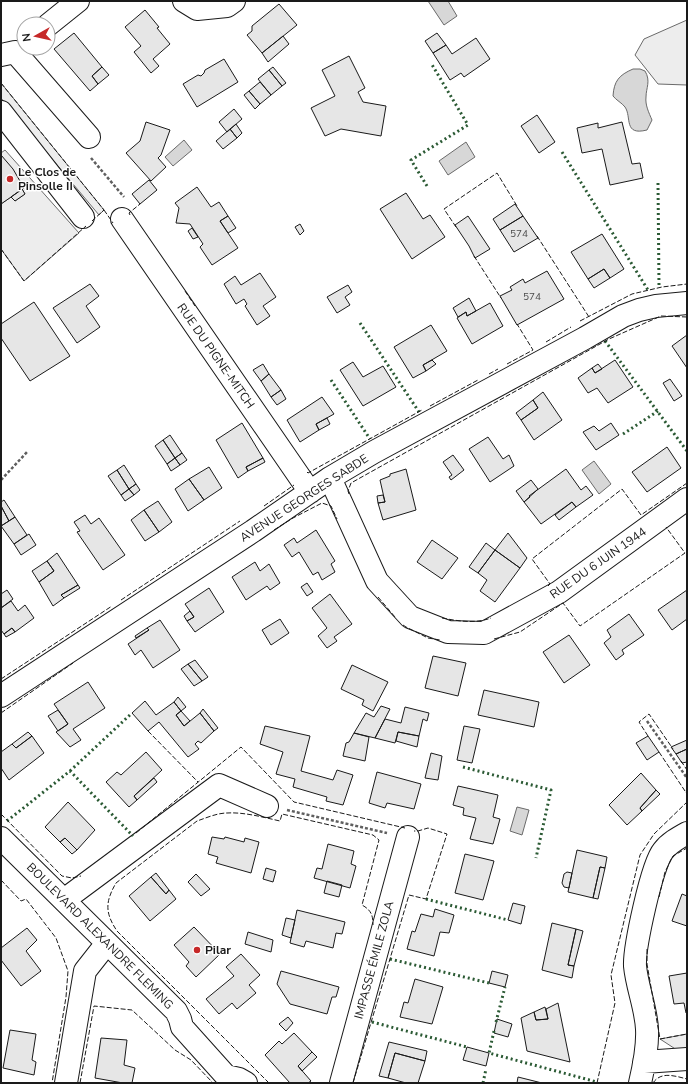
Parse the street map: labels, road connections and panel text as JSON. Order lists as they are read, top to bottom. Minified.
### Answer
{"streets":{"street":["RUE DU PIGNE-MITCH","AVENUE GEORGES SABDE","RUE DU 6 JUIN 1944","BOULEVARD ALEXANDRE FLEMING","IMPASSE ÉMILE ZOLA"]},"crossings":[["RUE DU PIGNE-MITCH","AVENUE GEORGES SABDE"],["AVENUE GEORGES SABDE","RUE DU 6 JUIN 1944"]],"places":["Le Clos de Pinsolle II","Pilar"],"house_numbers":["574","574"],"north":"left"}
